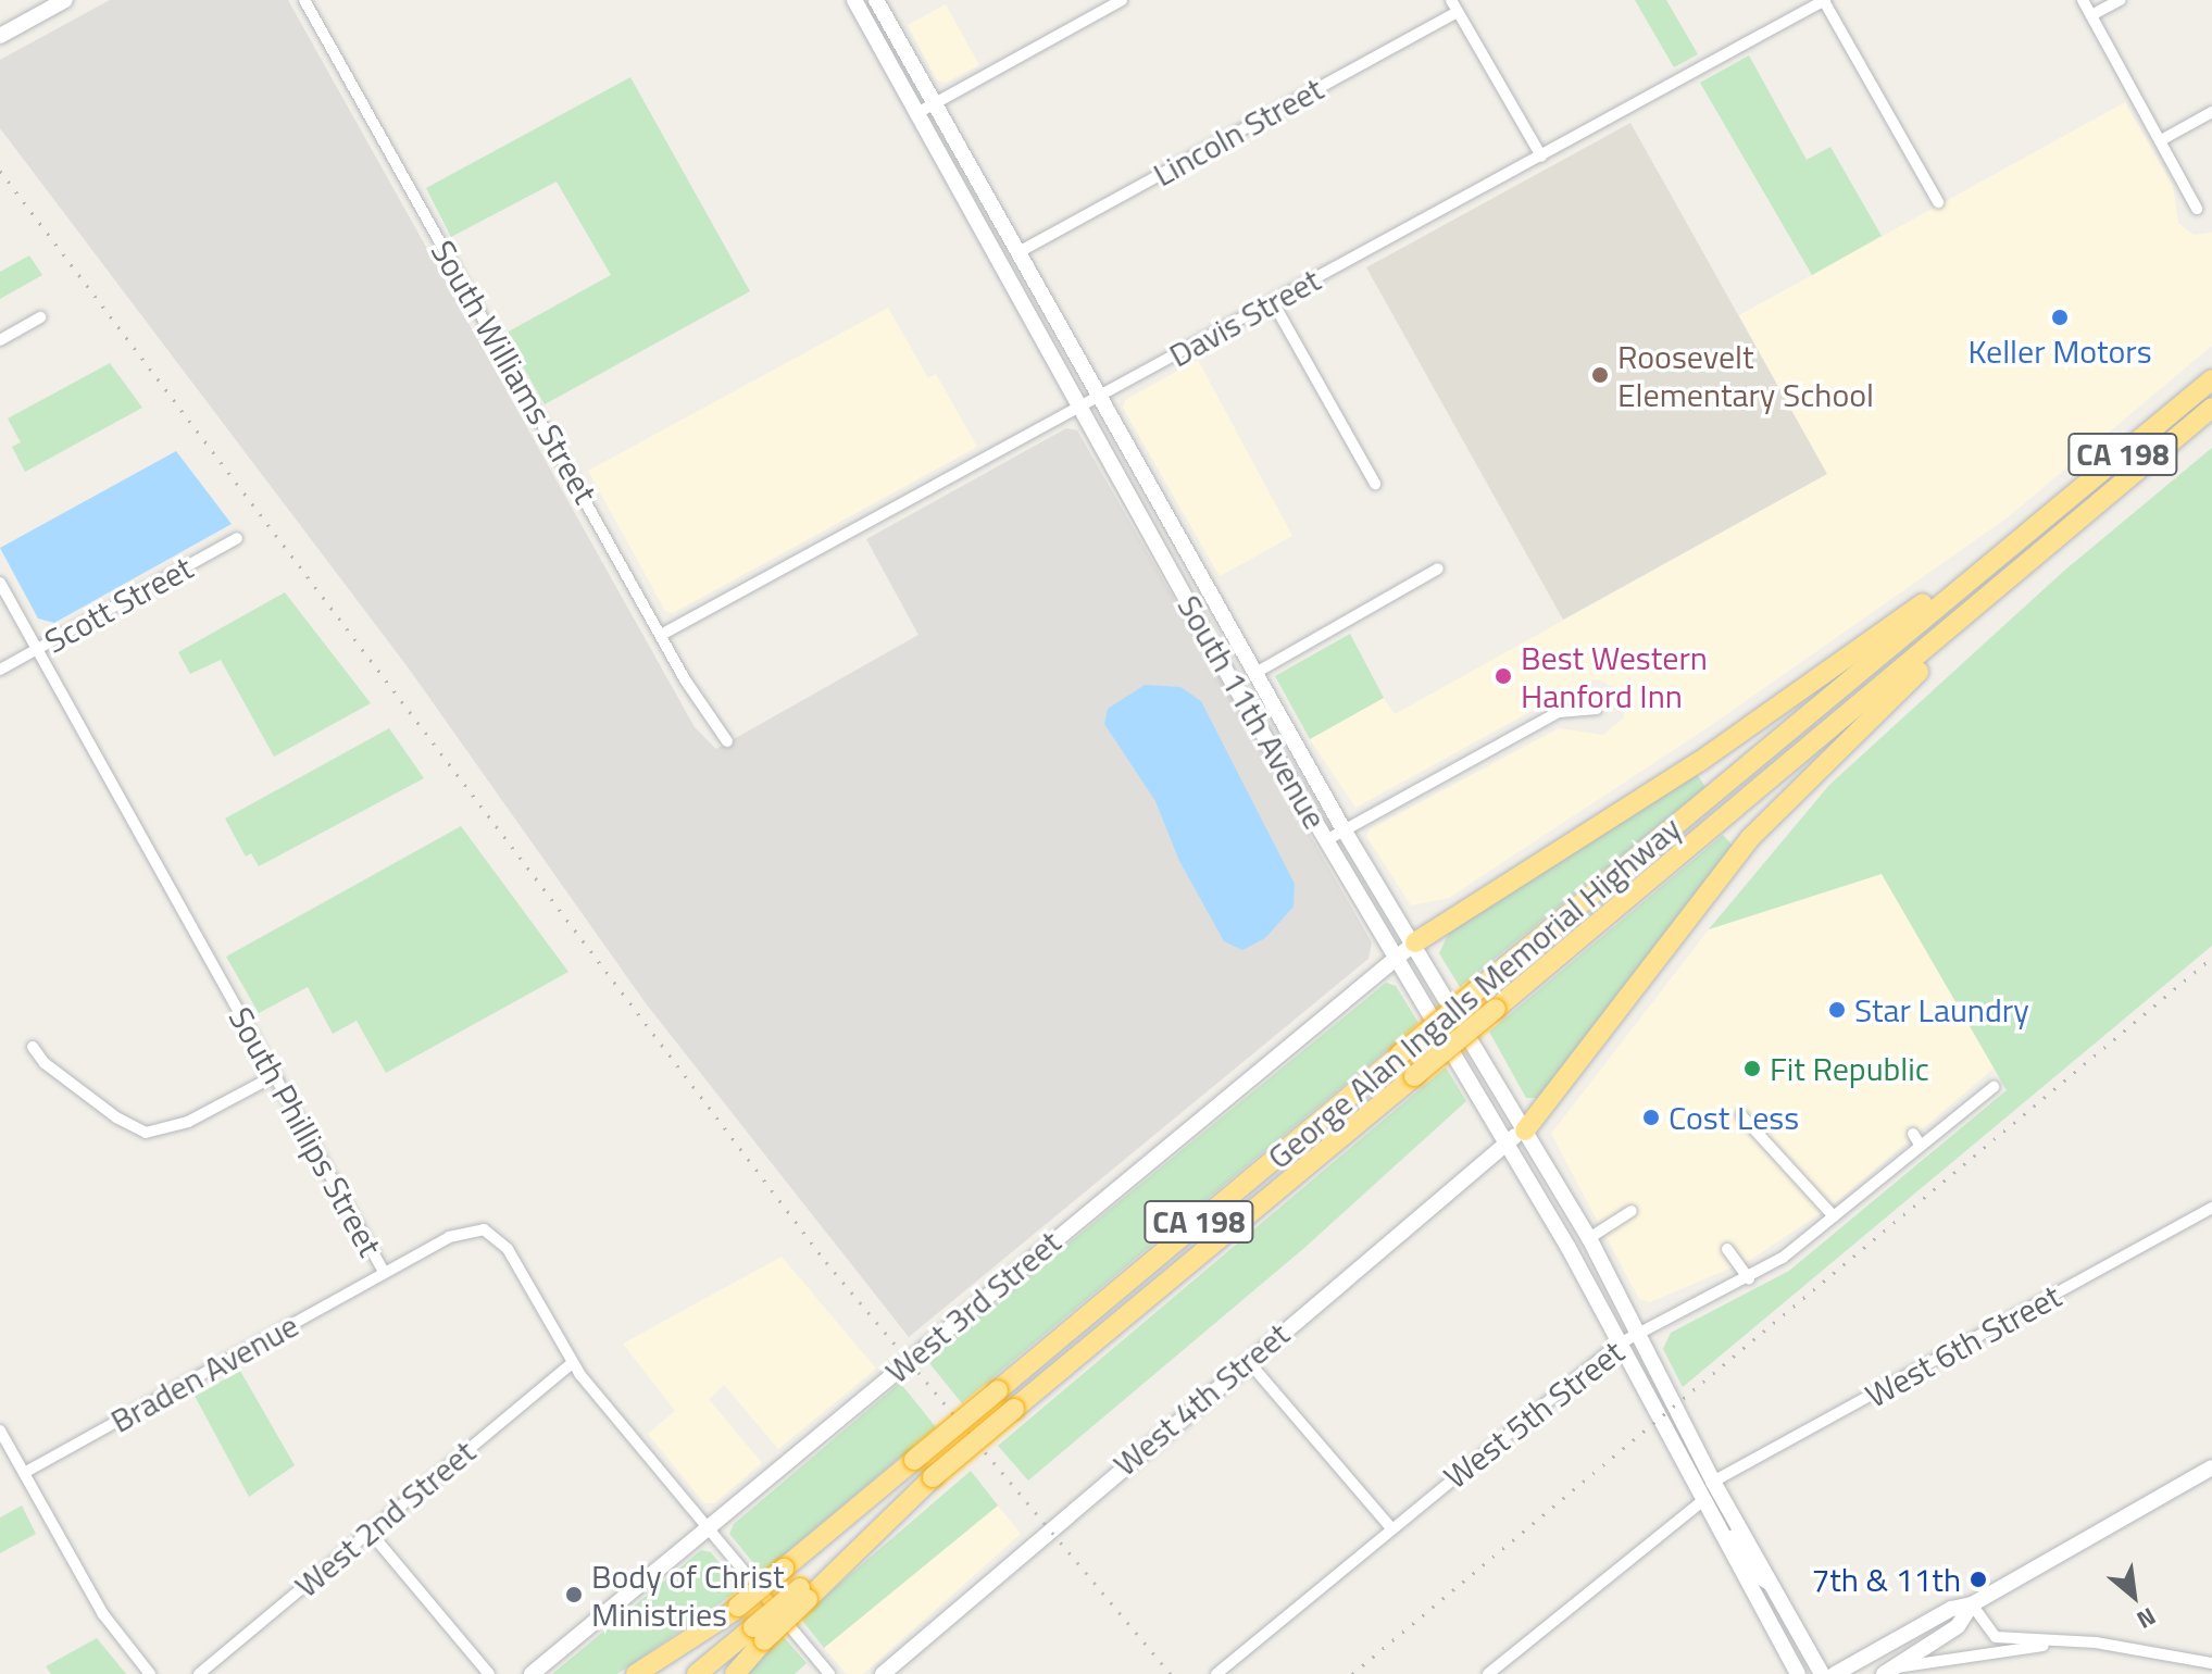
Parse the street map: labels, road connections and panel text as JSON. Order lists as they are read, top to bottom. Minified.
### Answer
{"streets":{"highway":["CA 198","George Alan Ingalls Memorial Highway"],"main road":["South 11th Avenue","West 3rd Street","West 4th Street"],"street":["Lincoln Street","Davis Street","South Williams Street","Scott Street","South Phillips Street","West 6th Street","Braden Avenue","West 5th Street","West 2nd Street"]},"crossings":[["Lincoln Street","South 11th Avenue"],["Davis Street","South Williams Street"],["Davis Street","South 11th Avenue"],["Scott Street","South Phillips Street"],["South 11th Avenue","West 3rd Street"],["South 11th Avenue","West 6th Street"],["South 11th Avenue","West 4th Street"],["South 11th Avenue","West 5th Street"],["South Phillips Street","West 3rd Street"],["South Phillips Street","Braden Avenue"],["South Phillips Street","West 2nd Street"]],"places":["Keller Motors","Roosevelt Elementary School","Best Western Hanford Inn","Star Laundry","Fit Republic","Cost Less","7th & 11th","Body of Christ Ministries"],"north":"bottom right"}
